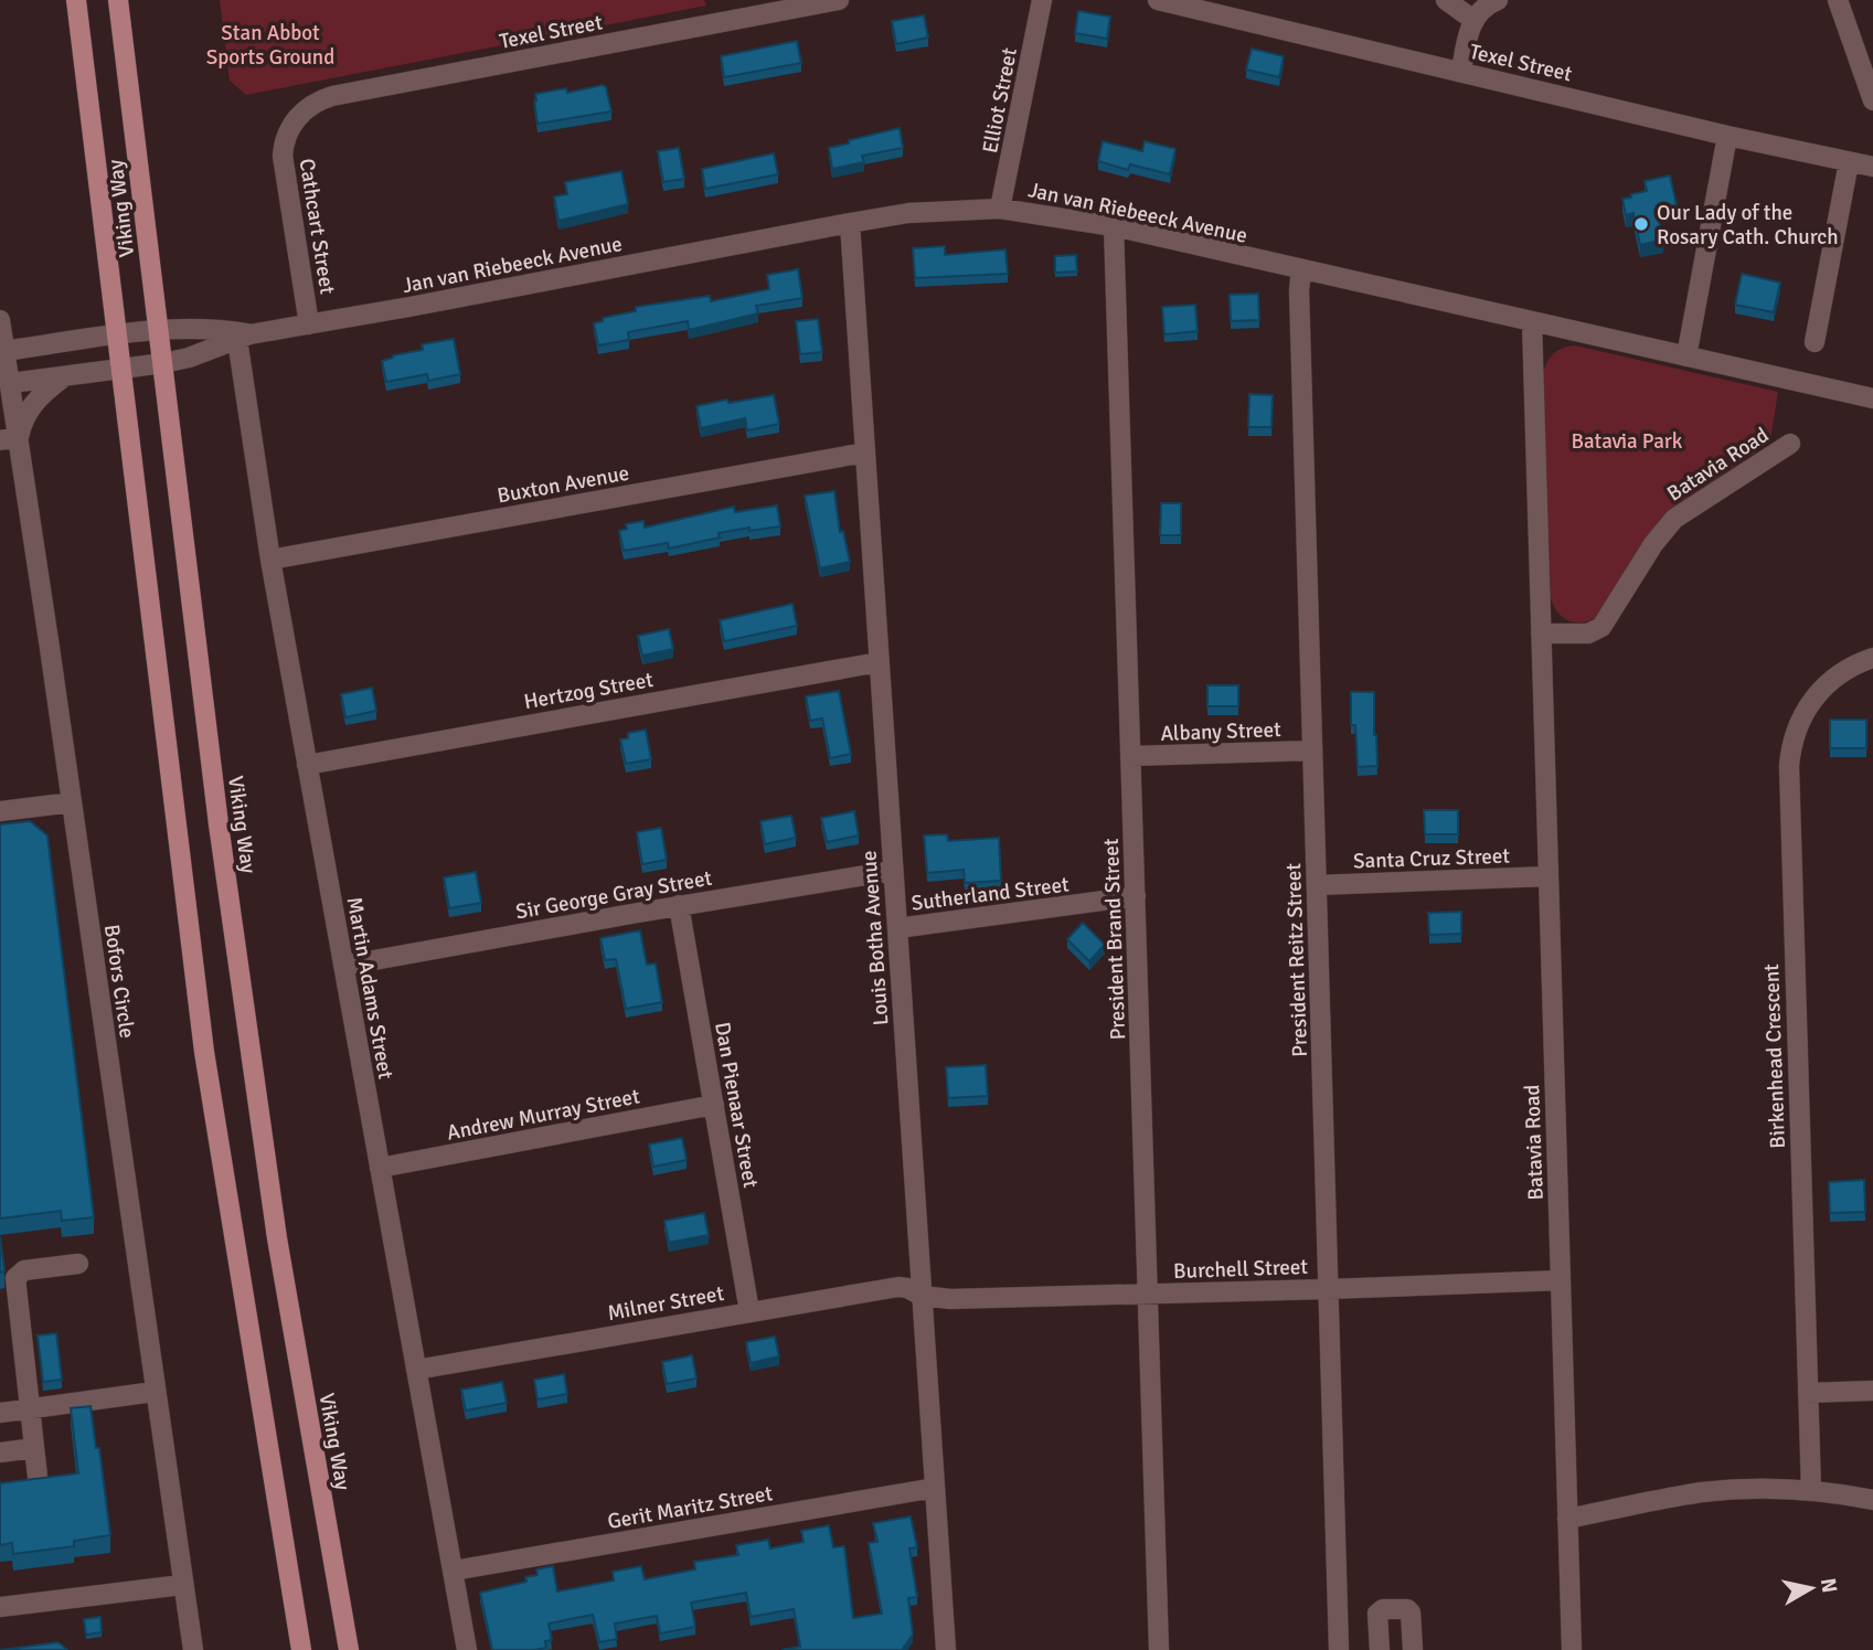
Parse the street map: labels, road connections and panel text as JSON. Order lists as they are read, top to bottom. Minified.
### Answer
{"streets":{"main road":["Viking Way"],"street":["Texel Street","Elliot Street","Jan van Riebeeck Avenue","Cathcart Street","Batavia Road","Buxton Avenue","Hertzog Street","Albany Street","Santa Cruz Street","Sutherland Street","Sir George Gray Street","Louis Botha Avenue","President Brand Street","President Reitz Street","Bofors Circle","Martin Adams Street","Birkenhead Crescent","Dan Pienaar Street","Andrew Murray Street","Burchell Street","Milner Street","Gerit Maritz Street"]},"crossings":[["Texel Street","Cathcart Street"],["Elliot Street","Jan van Riebeeck Avenue"],["Viking Way","Jan van Riebeeck Avenue"],["Jan van Riebeeck Avenue","Cathcart Street"],["Jan van Riebeeck Avenue","Batavia Road"],["Jan van Riebeeck Avenue","Louis Botha Avenue"],["Jan van Riebeeck Avenue","President Brand Street"],["Jan van Riebeeck Avenue","President Reitz Street"],["Jan van Riebeeck Avenue","Bofors Circle"],["Jan van Riebeeck Avenue","Martin Adams Street"],["Batavia Road","Santa Cruz Street"],["Batavia Road","Burchell Street"],["Buxton Avenue","Louis Botha Avenue"],["Buxton Avenue","Martin Adams Street"],["Hertzog Street","Louis Botha Avenue"],["Hertzog Street","Martin Adams Street"],["Albany Street","President Brand Street"],["Albany Street","President Reitz Street"],["Santa Cruz Street","President Reitz Street"],["Sutherland Street","Louis Botha Avenue"],["Sutherland Street","President Brand Street"],["Sir George Gray Street","Louis Botha Avenue"],["Sir George Gray Street","Martin Adams Street"],["Sir George Gray Street","Dan Pienaar Street"],["Louis Botha Avenue","Burchell Street"],["Louis Botha Avenue","Milner Street"],["Louis Botha Avenue","Gerit Maritz Street"],["President Brand Street","Burchell Street"],["President Reitz Street","Burchell Street"],["Martin Adams Street","Andrew Murray Street"],["Martin Adams Street","Milner Street"],["Martin Adams Street","Gerit Maritz Street"],["Dan Pienaar Street","Andrew Murray Street"],["Dan Pienaar Street","Milner Street"],["Burchell Street","Milner Street"]],"parks":["Stan Abbot Sports Ground","Batavia Park"],"places":["Our Lady of the Rosary Cath. Church"],"north":"right"}
